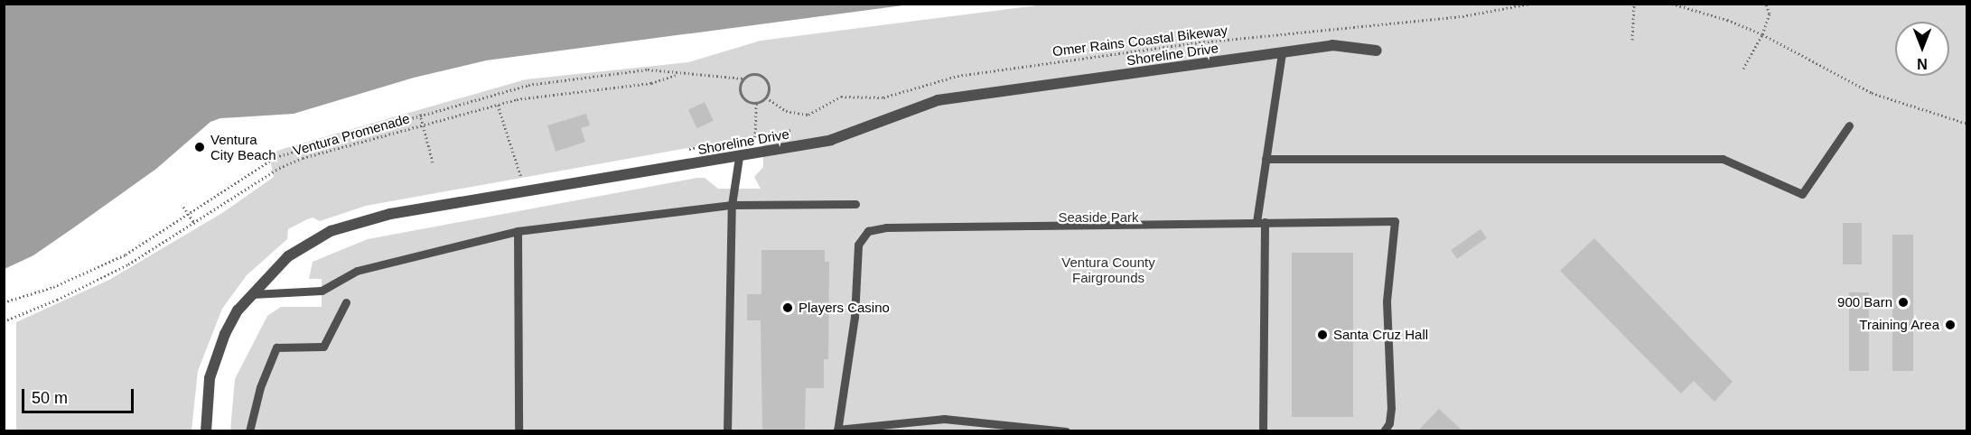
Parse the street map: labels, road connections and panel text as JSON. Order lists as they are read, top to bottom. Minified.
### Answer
{"streets":{"street":["Shoreline Drive"],"path":["Omer Rains Coastal Bikeway","Ventura Promenade"]},"crossings":[["Omer Rains Coastal Bikeway","Ventura Promenade"]],"parks":["Seaside Park","Ventura County Fairgrounds"],"places":["Ventura City Beach","900 Barn","Players Casino","Training Area","Santa Cruz Hall"],"scale_bar":"50 m","north":"bottom"}
